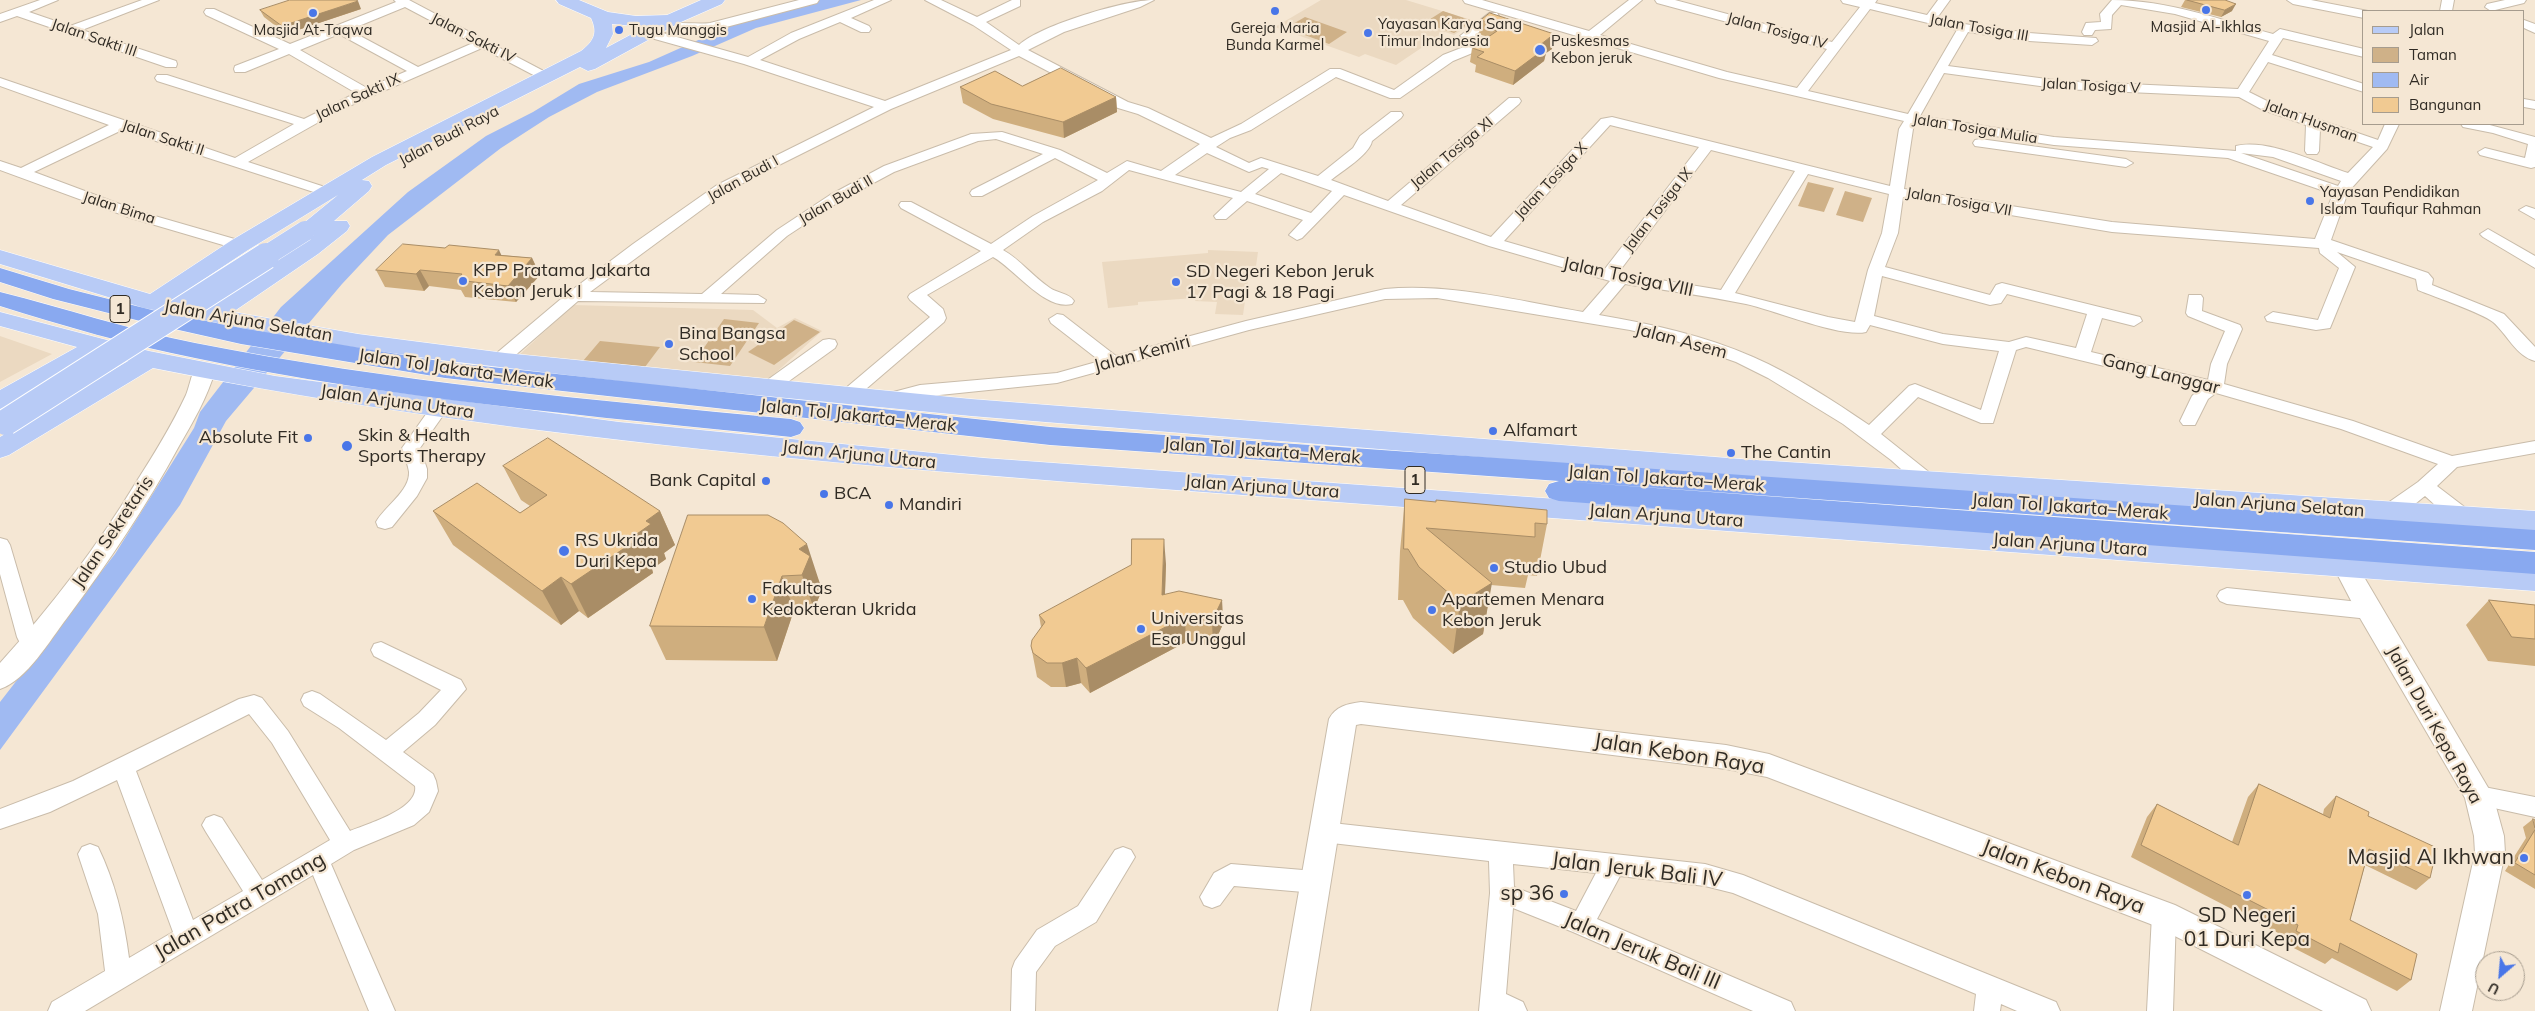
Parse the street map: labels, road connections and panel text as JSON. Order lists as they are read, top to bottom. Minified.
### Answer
{"streets":{"highway":["1","Jalan Tol Jakarta–Merak"],"main road":["Jalan Budi Raya","Jalan Arjuna Selatan","Jalan Arjuna Utara"],"street":["Jalan Tosiga III","Jalan Tosiga IV","Jalan Sakti III","Jalan Sakti IV","Jalan Tosiga V","Jalan Sakti IX","Jalan Husman","Jalan Tosiga Mulia","Jalan Sakti II","Jalan Tosiga XI","Jalan Budi I","Jalan Tosiga X","Jalan Budi II","Jalan Tosiga VII","Jalan Bima","Jalan Tosiga IX","Jalan Tosiga VIII","Jalan Asem","Jalan Kemiri","Gang Langgar","Jalan Sekretaris","Jalan Duri Kepa Raya","Jalan Kebon Raya","Jalan Jeruk Bali IV","Jalan Patra Tomang","Jalan Jeruk Bali III"]},"crossings":[["Jalan Sakti IV","Jalan Sakti IX"],["Jalan Sakti IV","Jalan Budi Raya"],["Jalan Tosiga V","Jalan Husman"],["Jalan Sakti IX","Jalan Sakti II"],["Jalan Budi Raya","Jalan Sakti II"],["Jalan Budi Raya","Jalan Bima"],["Jalan Budi Raya","Jalan Arjuna Selatan"],["Jalan Tosiga XI","Jalan Tosiga VIII"],["Jalan Budi I","Jalan Arjuna Selatan"],["Jalan Tosiga X","Jalan Tosiga VII"],["Jalan Tosiga X","Jalan Tosiga VIII"],["Jalan Tosiga VII","Jalan Tosiga IX"],["Jalan Tosiga IX","Jalan Tosiga VIII"],["Jalan Tosiga IX","Jalan Asem"],["Jalan Tosiga VIII","Gang Langgar"],["Jalan Arjuna Selatan","Jalan Asem"],["Jalan Arjuna Selatan","Jalan Kemiri"],["Jalan Arjuna Selatan","Jalan Tol Jakarta–Merak"],["Jalan Asem","Jalan Kemiri"],["Jalan Tol Jakarta–Merak","Jalan Arjuna Utara"],["Jalan Tol Jakarta–Merak","Jalan Sekretaris"],["Jalan Arjuna Utara","Jalan Sekretaris"],["Jalan Arjuna Utara","Jalan Duri Kepa Raya"],["Jalan Kebon Raya","Jalan Jeruk Bali IV"]],"places":["Masjid Al-Ikhlas","Gereja Maria Bunda Karmel","Masjid At-Taqwa","Tugu Manggis","Yayasan Karya Sang Timur Indonesia","Puskesmas Kebon jeruk","Yayasan Pendidikan Islam Taufiqur Rahman","KPP Pratama Jakarta Kebon Jeruk I","SD Negeri Kebon Jeruk 17 Pagi & 18 Pagi","Bina Bangsa School","Alfamart","Absolute Fit","Skin & Health Sports Therapy","The Cantin","Bank Capital","BCA","Mandiri","RS Ukrida Duri Kepa","Studio Ubud","Fakultas Kedokteran Ukrida","Apartemen Menara Kebon Jeruk","Universitas Esa Unggul","Masjid Al Ikhwan","sp 36","SD Negeri 01 Duri Kepa"],"legend":["Jalan","Taman","Air","Bangunan"],"north":"bottom left"}
